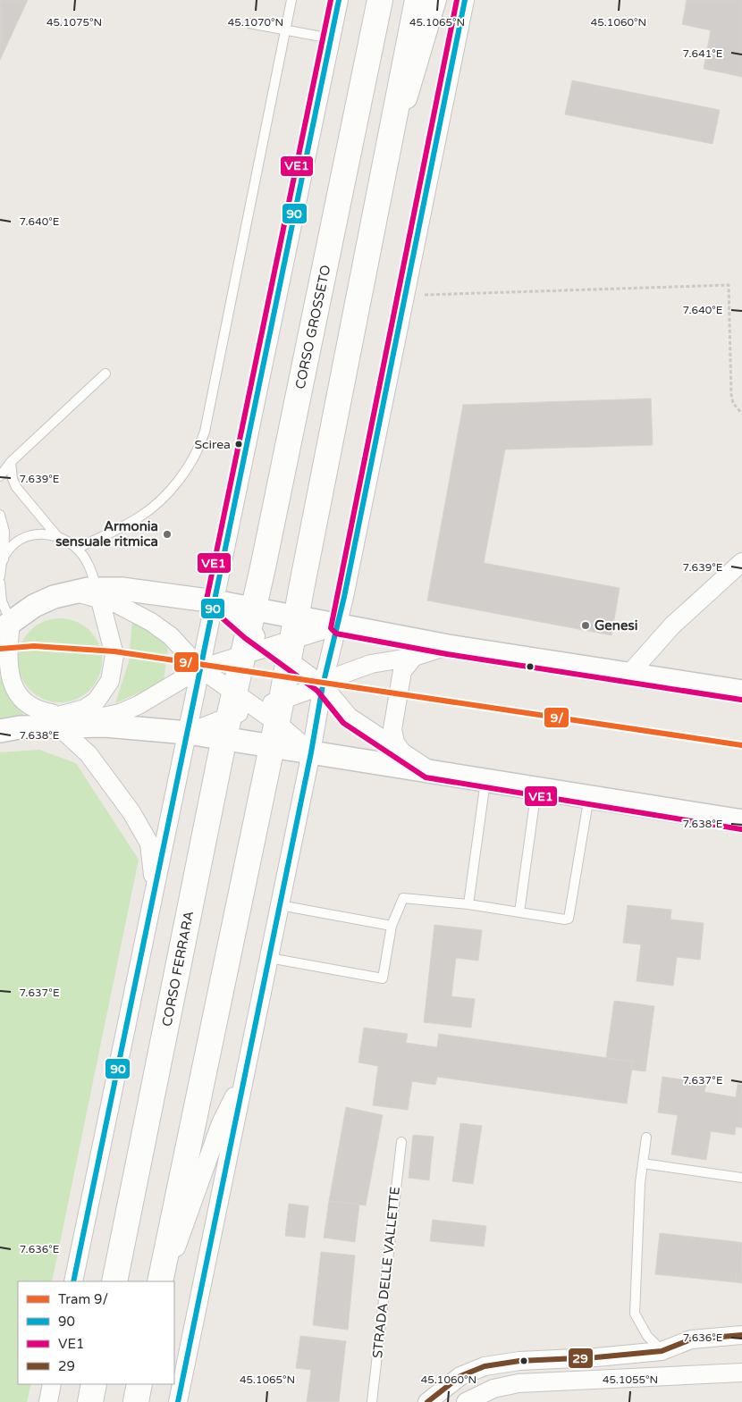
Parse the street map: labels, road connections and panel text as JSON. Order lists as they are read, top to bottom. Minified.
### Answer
{"streets":{"main road":["CORSO GROSSETO","CORSO FERRARA"],"lane":["STRADA DELLE VALLETTE"]},"crossings":[["CORSO GROSSETO","CORSO FERRARA"]],"places":["Scirea","Armonia sensuale ritmica","Genesi"],"lines":["transit line 90","transit line VE1","tram line 9/","transit line 29"],"legend":["Tram 9/","90","VE1","29"],"coordinates":["45.1075°N","45.1070°N","45.1065°N","45.1060°N","7.641°E","7.640°E","7.639°E","7.638°E","7.637°E","7.636°E","45.1055°N"]}
